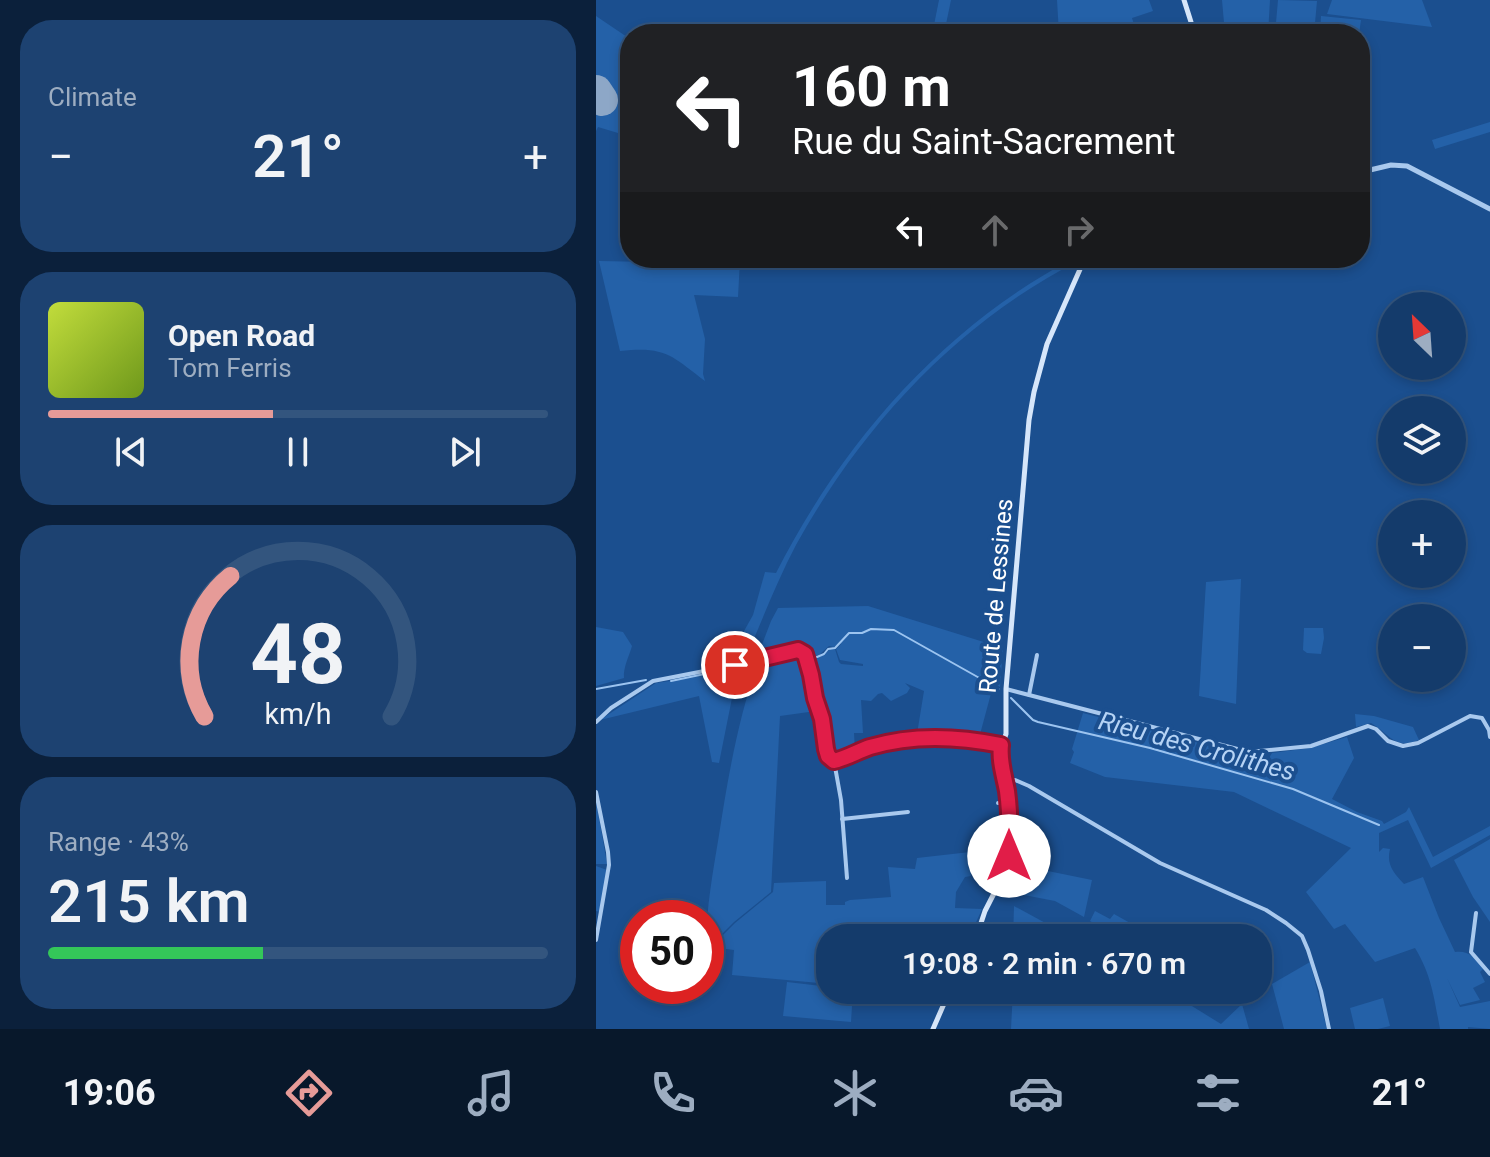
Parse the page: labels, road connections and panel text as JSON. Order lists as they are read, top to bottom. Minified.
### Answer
{"streets":{"main road":["Route de Lessines"]},"water":["Rieu des Crolithes"],"north":"top left","page":{"tile":["Climate",["Range · 43%","215 km"]],"turn":["160 m","Rue du Saint-Sacrement"],"heat":["−","21°","+"],"map_buttons":["+","−"],"song":["Open Road","Tom Ferris"],"limit":"50","trip":"19:08 · 2 min · 670 m","tabs":["19:06","21°"],"gauge":["48","km/h"]}}
